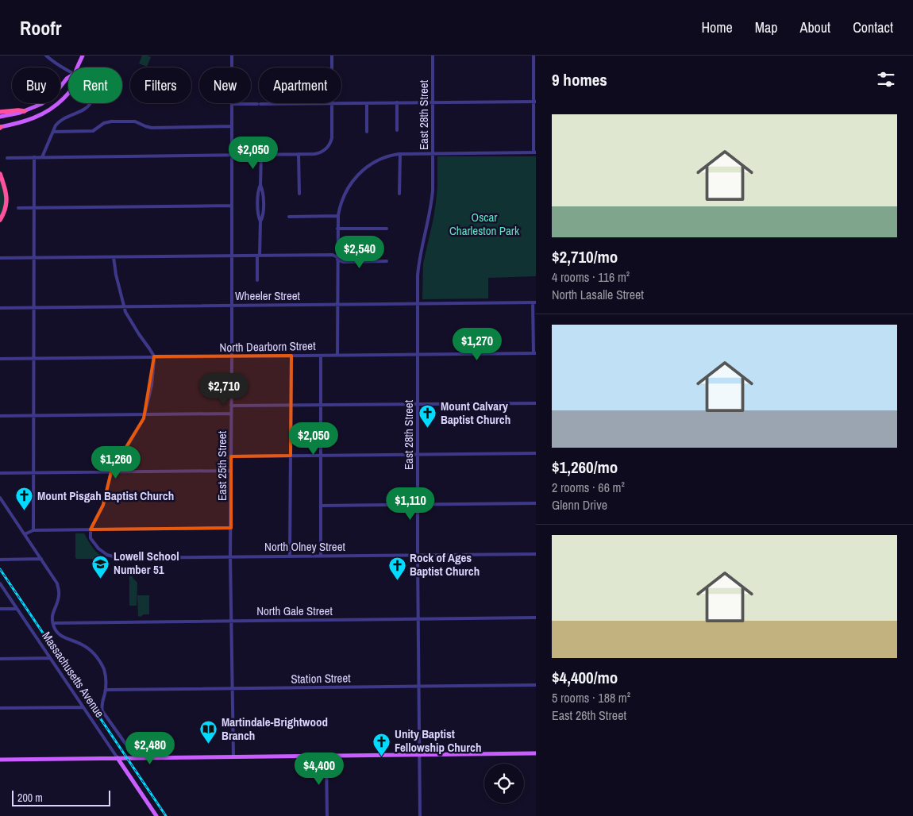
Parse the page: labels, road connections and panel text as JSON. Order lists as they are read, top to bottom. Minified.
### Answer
{"streets":{"main road":["Massachusetts Avenue"],"street":["East 28th Street","Wheeler Street","North Dearborn Street","East 25th Street","North Olney Street","North Gale Street","Station Street"]},"crossings":[["East 28th Street","Wheeler Street"],["East 28th Street","North Dearborn Street"],["East 28th Street","North Olney Street"],["East 28th Street","North Gale Street"],["East 28th Street","Station Street"],["Wheeler Street","East 25th Street"],["North Dearborn Street","East 25th Street"],["East 25th Street","North Olney Street"],["East 25th Street","North Gale Street"],["East 25th Street","Station Street"]],"parks":["Oscar Charleston Park"],"places":{"church":["Mount Calvary Baptist Church","Mount Pisgah Baptist Church","Rock of Ages Baptist Church","Unity Baptist Fellowship Church"],"school or university":["Lowell School Number 51"],"library":["Martindale-Brightwood Branch"]},"scale_bar":"200 m","page":{"header":"Roofr","nav":["Home","Map","About","Contact"],"heading":"9 homes","chip":["Buy","Rent","Filters","New","Apartment"],"list":[{"name":"$2,710/mo","note":"4 rooms · 116 m² · North Lasalle Street"},{"name":"$1,260/mo","note":"2 rooms · 66 m² · Glenn Drive"},{"name":"$4,400/mo","note":"5 rooms · 188 m² · East 26th Street"}],"price":["$2,050","$2,540","$1,270","$2,710","$2,050","$1,260","$1,110","$2,480","$4,400"],"scale":"200 m"}}
